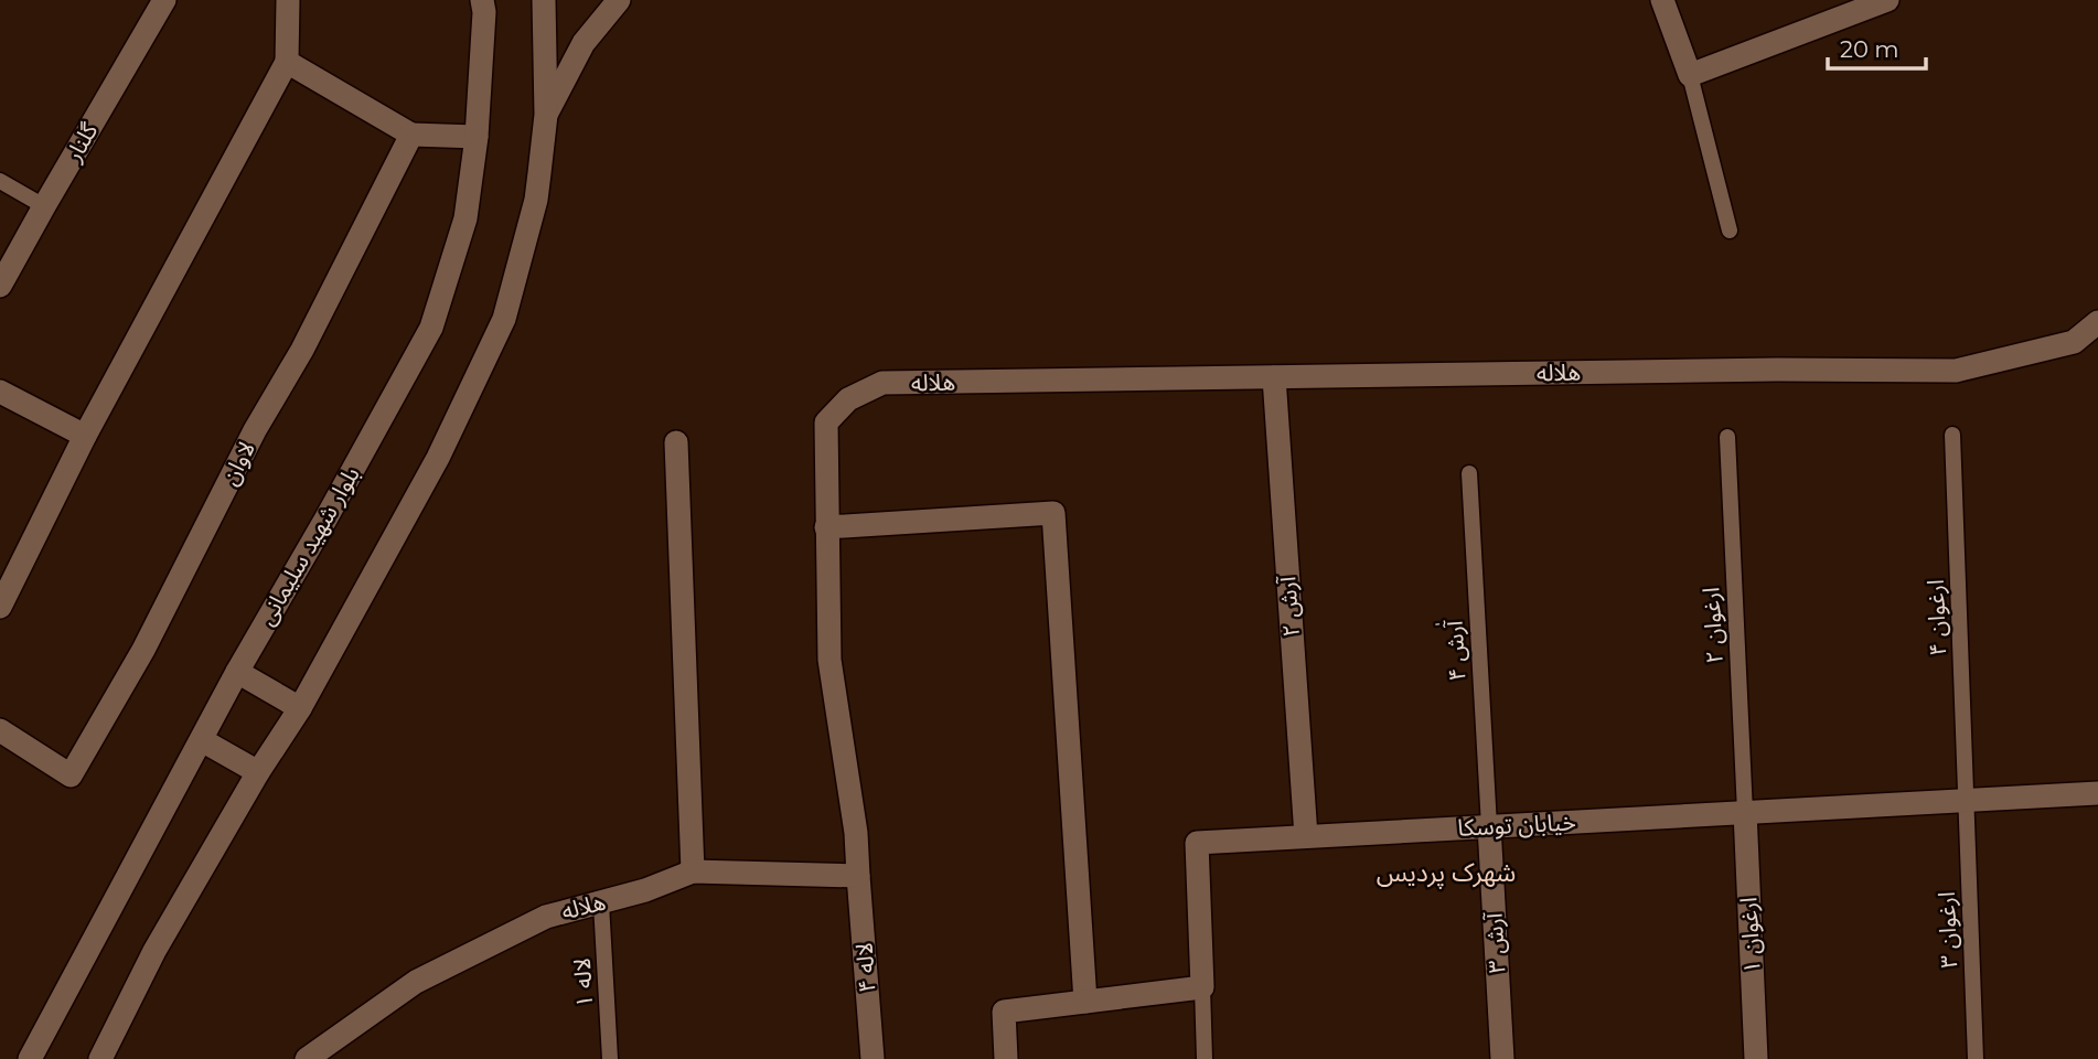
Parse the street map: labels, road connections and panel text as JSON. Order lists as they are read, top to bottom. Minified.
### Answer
{"streets":{"street":["گلنار","هلاله","لاوان","بلوار شهید سلیمانی","آرش ۲","خیابان توسکا","ارغوان ۱","آرش ۳","لاله ۴"],"lane":["ارغوان ۴","ارغوان ۲","آٰرش ۴","ارغوان ۳","لاله ۱"]},"crossings":[["هلاله","آرش ۲"],["هلاله","لاله ۴"],["هلاله","لاله ۱"],["آرش ۲","خیابان توسکا"],["ارغوان ۴","خیابان توسکا"],["ارغوان ۴","ارغوان ۳"],["ارغوان ۲","خیابان توسکا"],["ارغوان ۲","ارغوان ۱"],["آٰرش ۴","خیابان توسکا"],["آٰرش ۴","آرش ۳"],["خیابان توسکا","ارغوان ۳"],["خیابان توسکا","ارغوان ۱"],["خیابان توسکا","آرش ۳"]],"districts":["شهرک پردیس"],"scale_bar":"20 m"}
